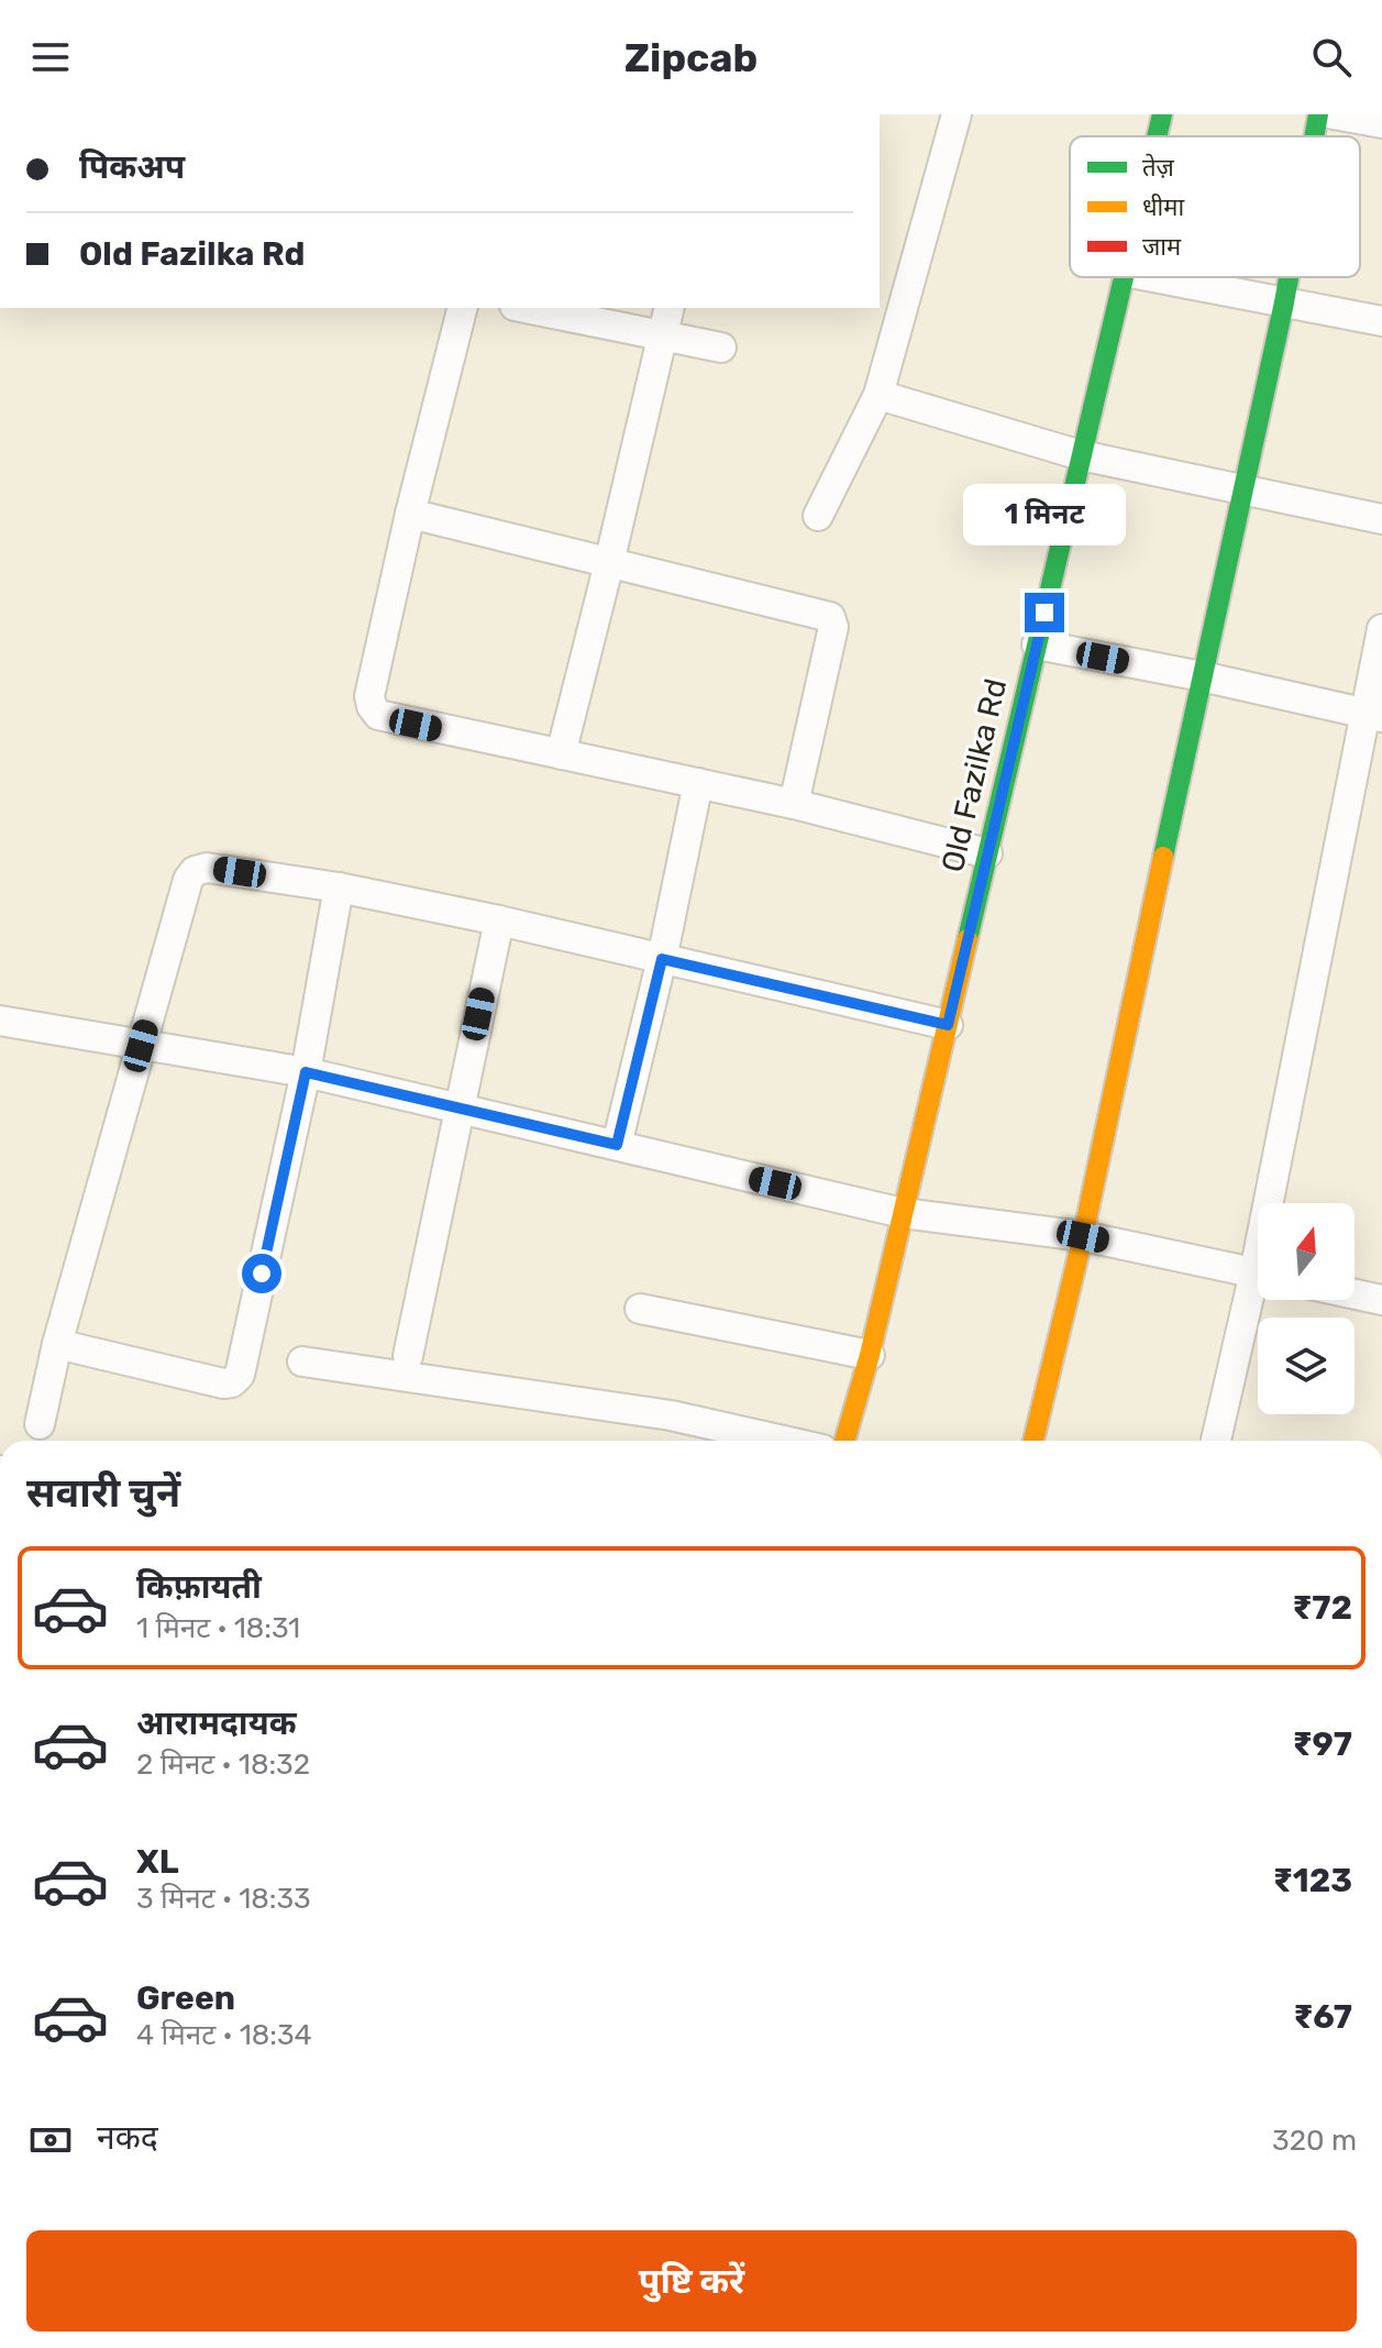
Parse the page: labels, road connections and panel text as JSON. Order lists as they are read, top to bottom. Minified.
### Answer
{"streets":{"main road":["Old Fazilka Rd"]},"legend":["तेज़","धीमा","जाम"],"north":"top","page":{"header":"Zipcab","banner":["पिकअप","Old Fazilka Rd"],"bubble":"1 मिनट","heading":"सवारी चुनें","list":[{"name":"किफ़ायती","note":"1 मिनट · 18:31","value":"₹72"},{"name":"आरामदायक","note":"2 मिनट · 18:32","value":"₹97"},{"name":"XL","note":"3 मिनट · 18:33","value":"₹123"},{"name":"Green","note":"4 मिनट · 18:34","value":"₹67"}],"pay":["नकद","320 m"],"buttons":"पुष्टि करें"}}
